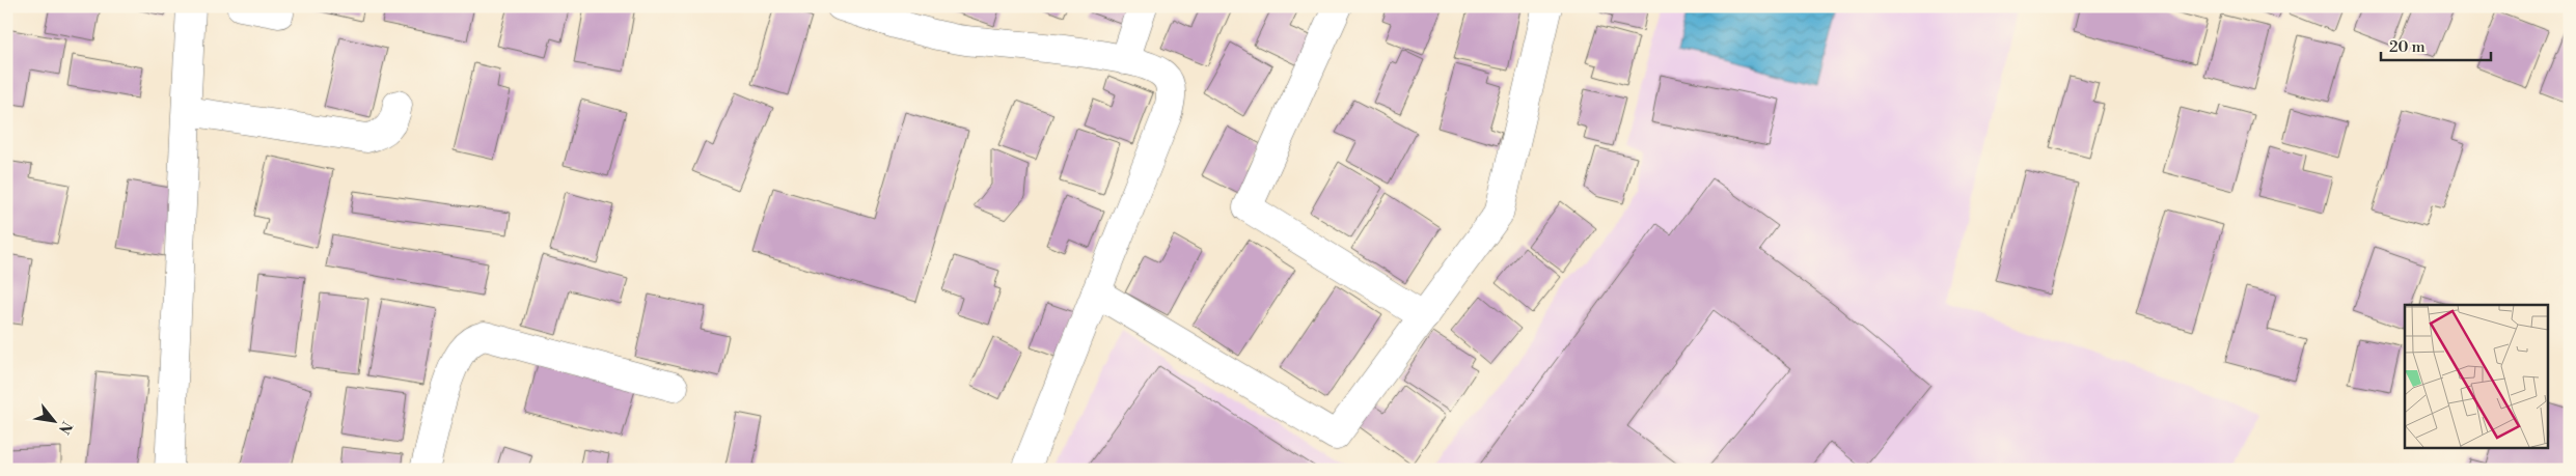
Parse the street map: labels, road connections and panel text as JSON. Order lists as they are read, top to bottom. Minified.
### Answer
{"scale_bar":"20 m","north":"bottom right"}
